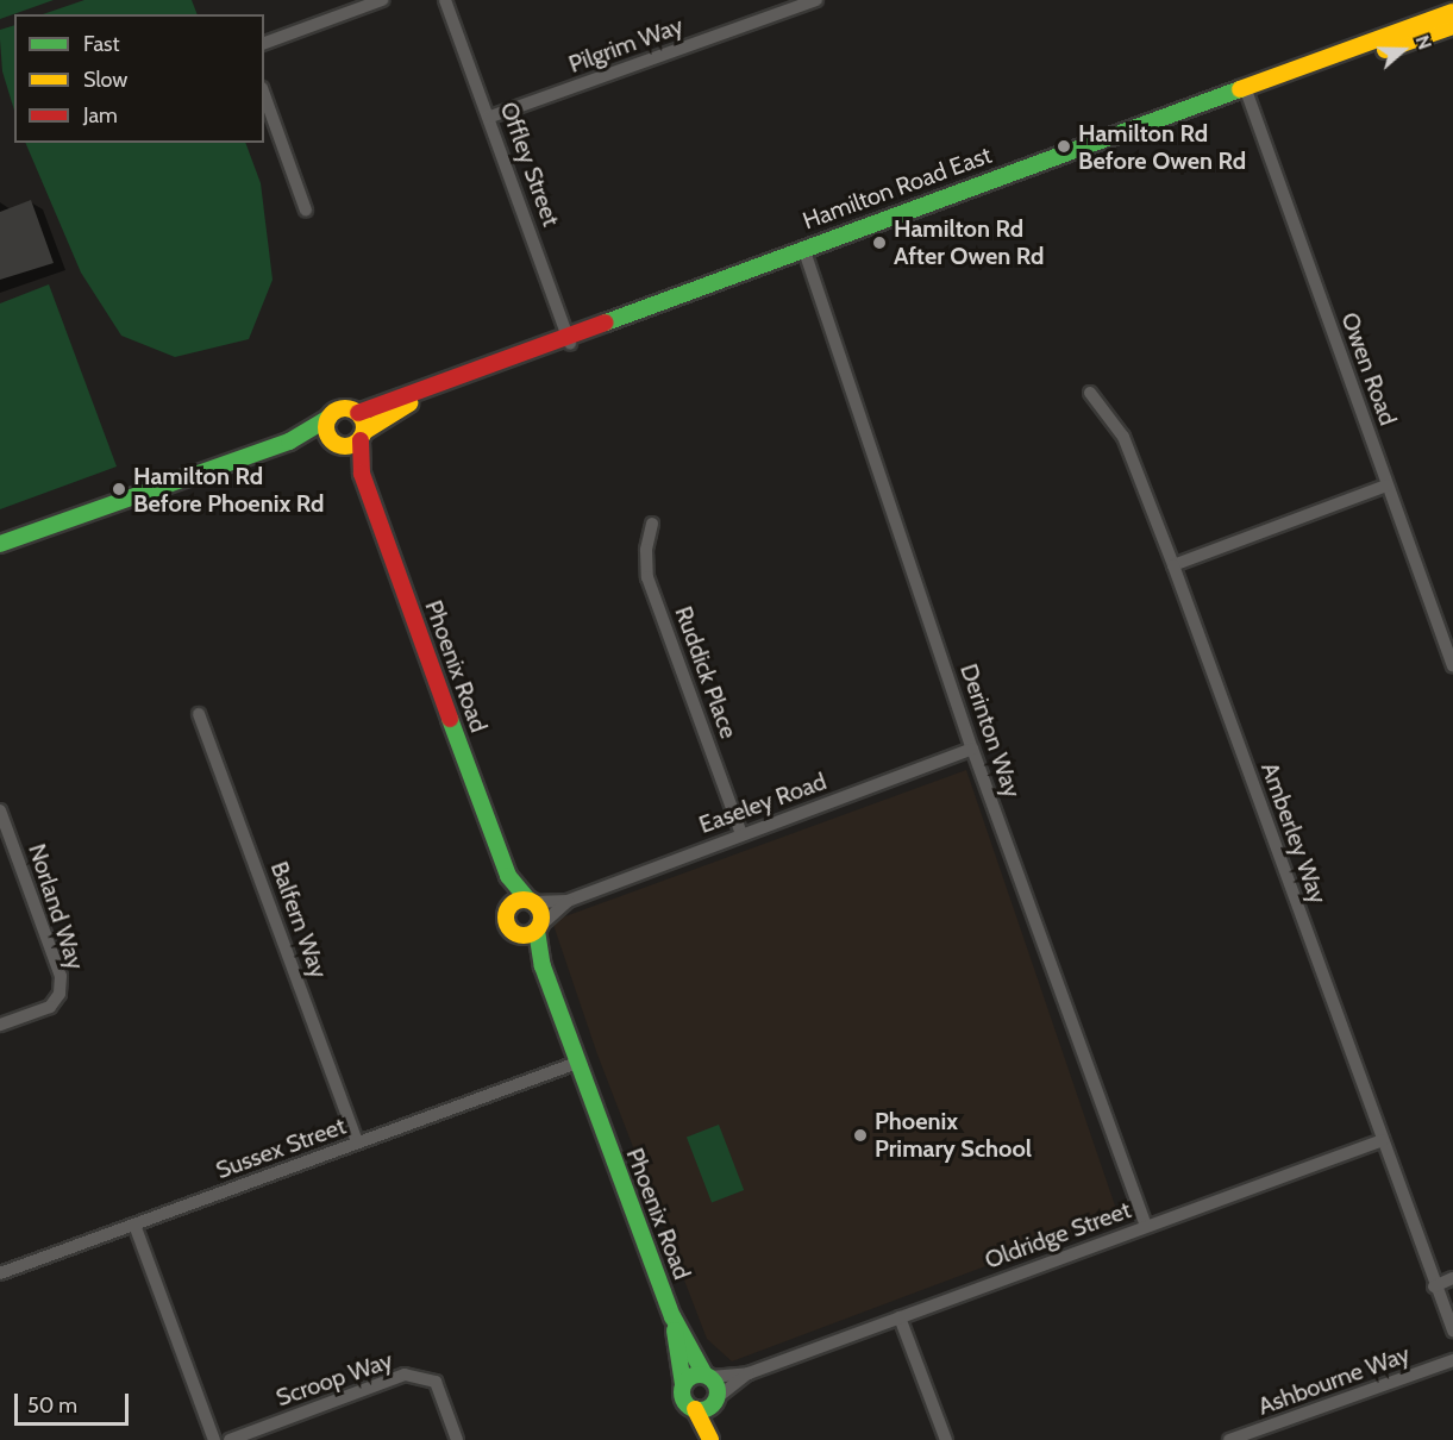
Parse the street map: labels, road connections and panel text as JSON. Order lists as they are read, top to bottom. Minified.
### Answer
{"streets":{"main road":["Hamilton Road East","Phoenix Road"],"street":["Pilgrim Way","Offley Street","Owen Road","Ruddick Place","Derinton Way","Easeley Road","Amberley Way","Norland Way","Balfern Way","Sussex Street","Oldridge Street","Scroop Way","Ashbourne Way"]},"crossings":[["Pilgrim Way","Offley Street"],["Offley Street","Hamilton Road East"],["Hamilton Road East","Owen Road"],["Hamilton Road East","Phoenix Road"],["Hamilton Road East","Derinton Way"],["Phoenix Road","Easeley Road"],["Phoenix Road","Sussex Street"],["Phoenix Road","Oldridge Street"],["Ruddick Place","Easeley Road"],["Derinton Way","Easeley Road"],["Derinton Way","Oldridge Street"],["Amberley Way","Oldridge Street"],["Balfern Way","Sussex Street"]],"places":["Hamilton Rd Before Owen Rd","Hamilton Rd After Owen Rd","Hamilton Rd Before Phoenix Rd","Phoenix Primary School"],"legend":["Fast","Slow","Jam"],"scale_bar":"50 m","north":"right"}
